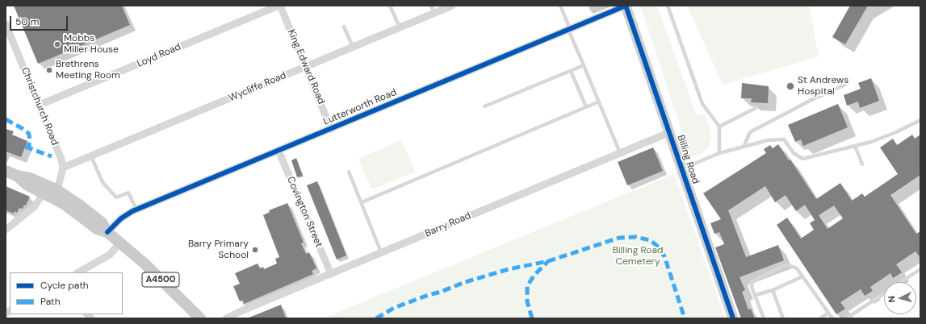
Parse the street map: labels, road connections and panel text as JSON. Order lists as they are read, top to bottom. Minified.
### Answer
{"streets":{"main road":["A4500"],"street":["Loyd Road","King Edward Road","Wycliffe Road","Christchurch Road","Lutterworth Road","Billing Road","Covington Street","Barry Road"]},"crossings":[["Loyd Road","King Edward Road"],["Loyd Road","Christchurch Road"],["King Edward Road","Wycliffe Road"],["King Edward Road","Lutterworth Road"],["Wycliffe Road","Christchurch Road"],["Lutterworth Road","Billing Road"],["Lutterworth Road","Covington Street"],["Lutterworth Road","A4500"],["Billing Road","Barry Road"],["Covington Street","Barry Road"]],"parks":["Billing Road Cemetery"],"places":["Mobbs Miller House","Brethrens Meeting Room","St Andrews Hospital","Barry Primary School"],"legend":["Cycle path","Path"],"scale_bar":"50 m","north":"left"}
